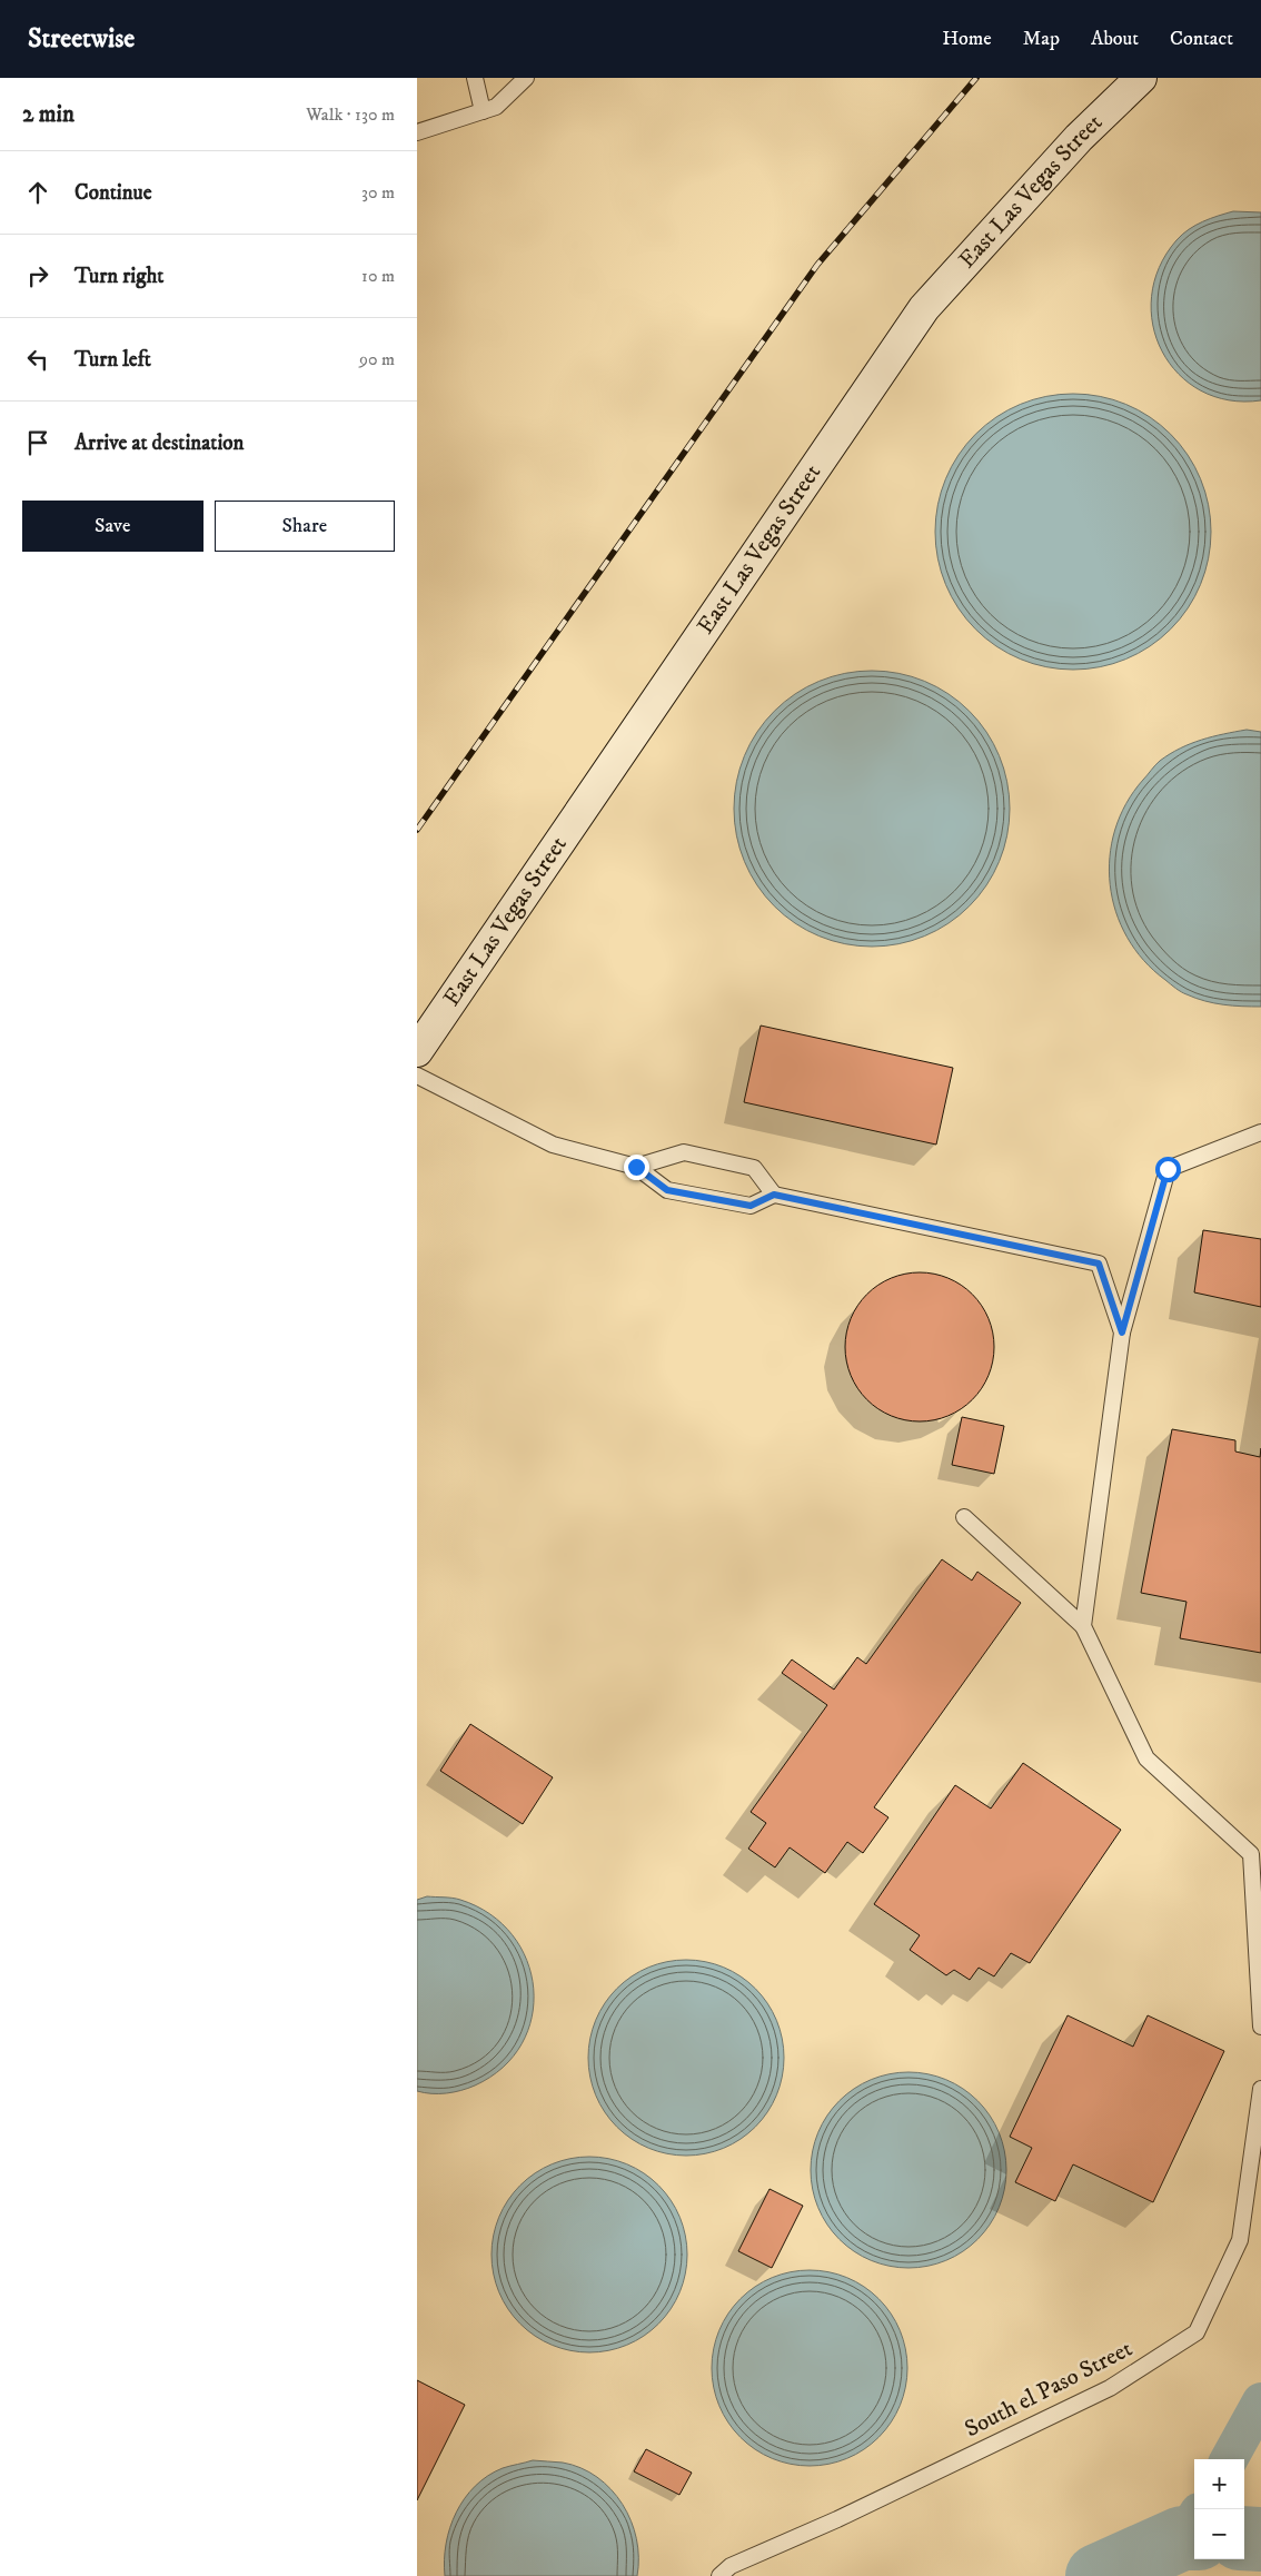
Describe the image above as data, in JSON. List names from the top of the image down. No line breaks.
{"streets":{"street":["East Las Vegas Street"],"lane":["South el Paso Street"]},"page":{"header":"Streetwise","nav":["Home","Map","About","Contact"],"heading":["2 min","Walk · 130 m"],"list":[["Continue","30 m"],["Turn right","10 m"],["Turn left","90 m"],"Arrive at destination"],"buttons":["Save","Share"],"map_buttons":["+","−"]}}
